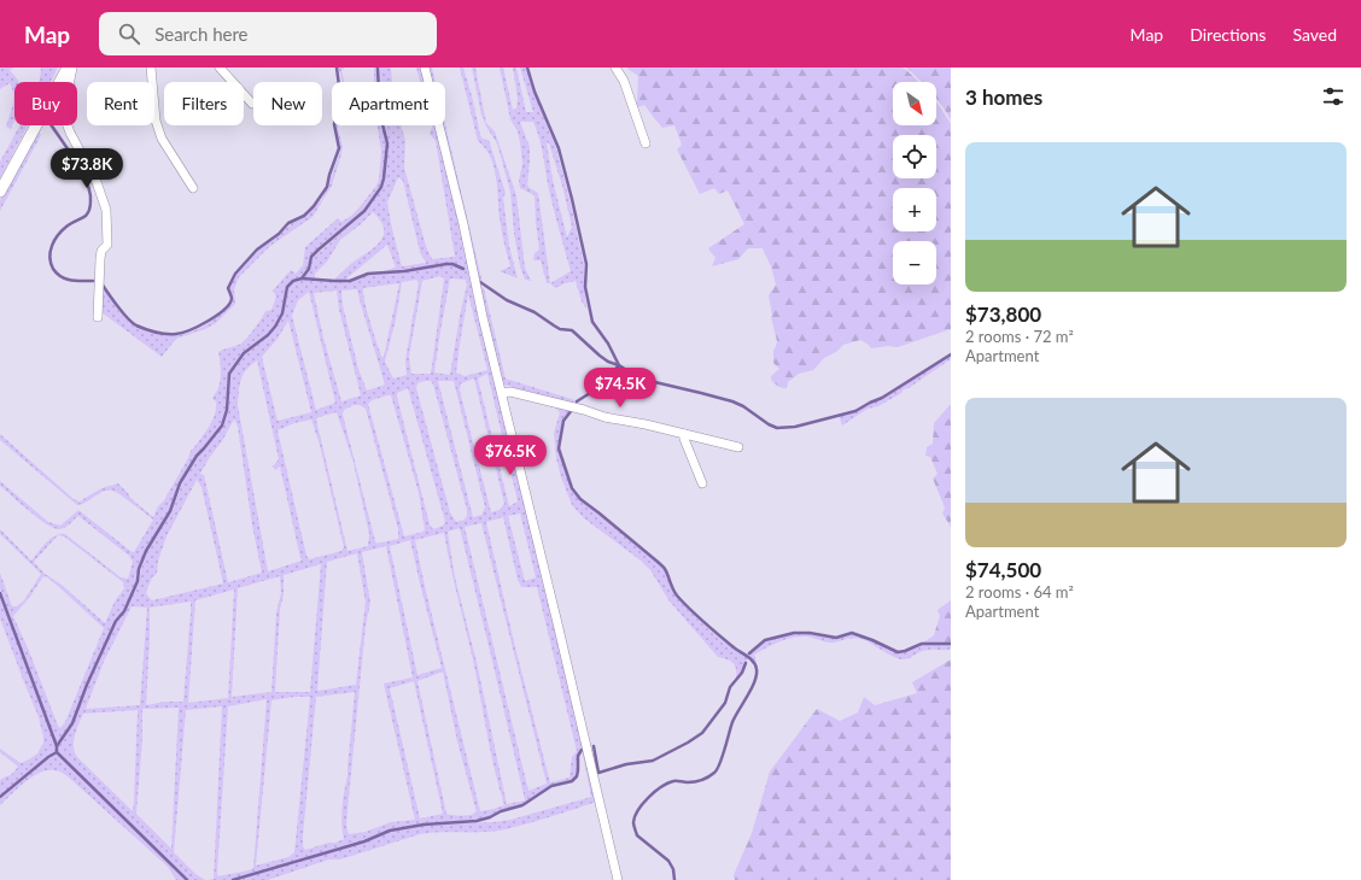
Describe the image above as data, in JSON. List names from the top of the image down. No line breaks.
{"north":"bottom right","page":{"header":"Map","search":"Search here","nav":["Map","Directions","Saved"],"heading":"3 homes","map_buttons":["+","−"],"chip":["Buy","Rent","Filters","New","Apartment"],"list":[{"name":"$73,800","note":"2 rooms · 72 m² · Apartment"},{"name":"$74,500","note":"2 rooms · 64 m² · Apartment"}],"price":["$73.8K","$74.5K","$76.5K"]}}
